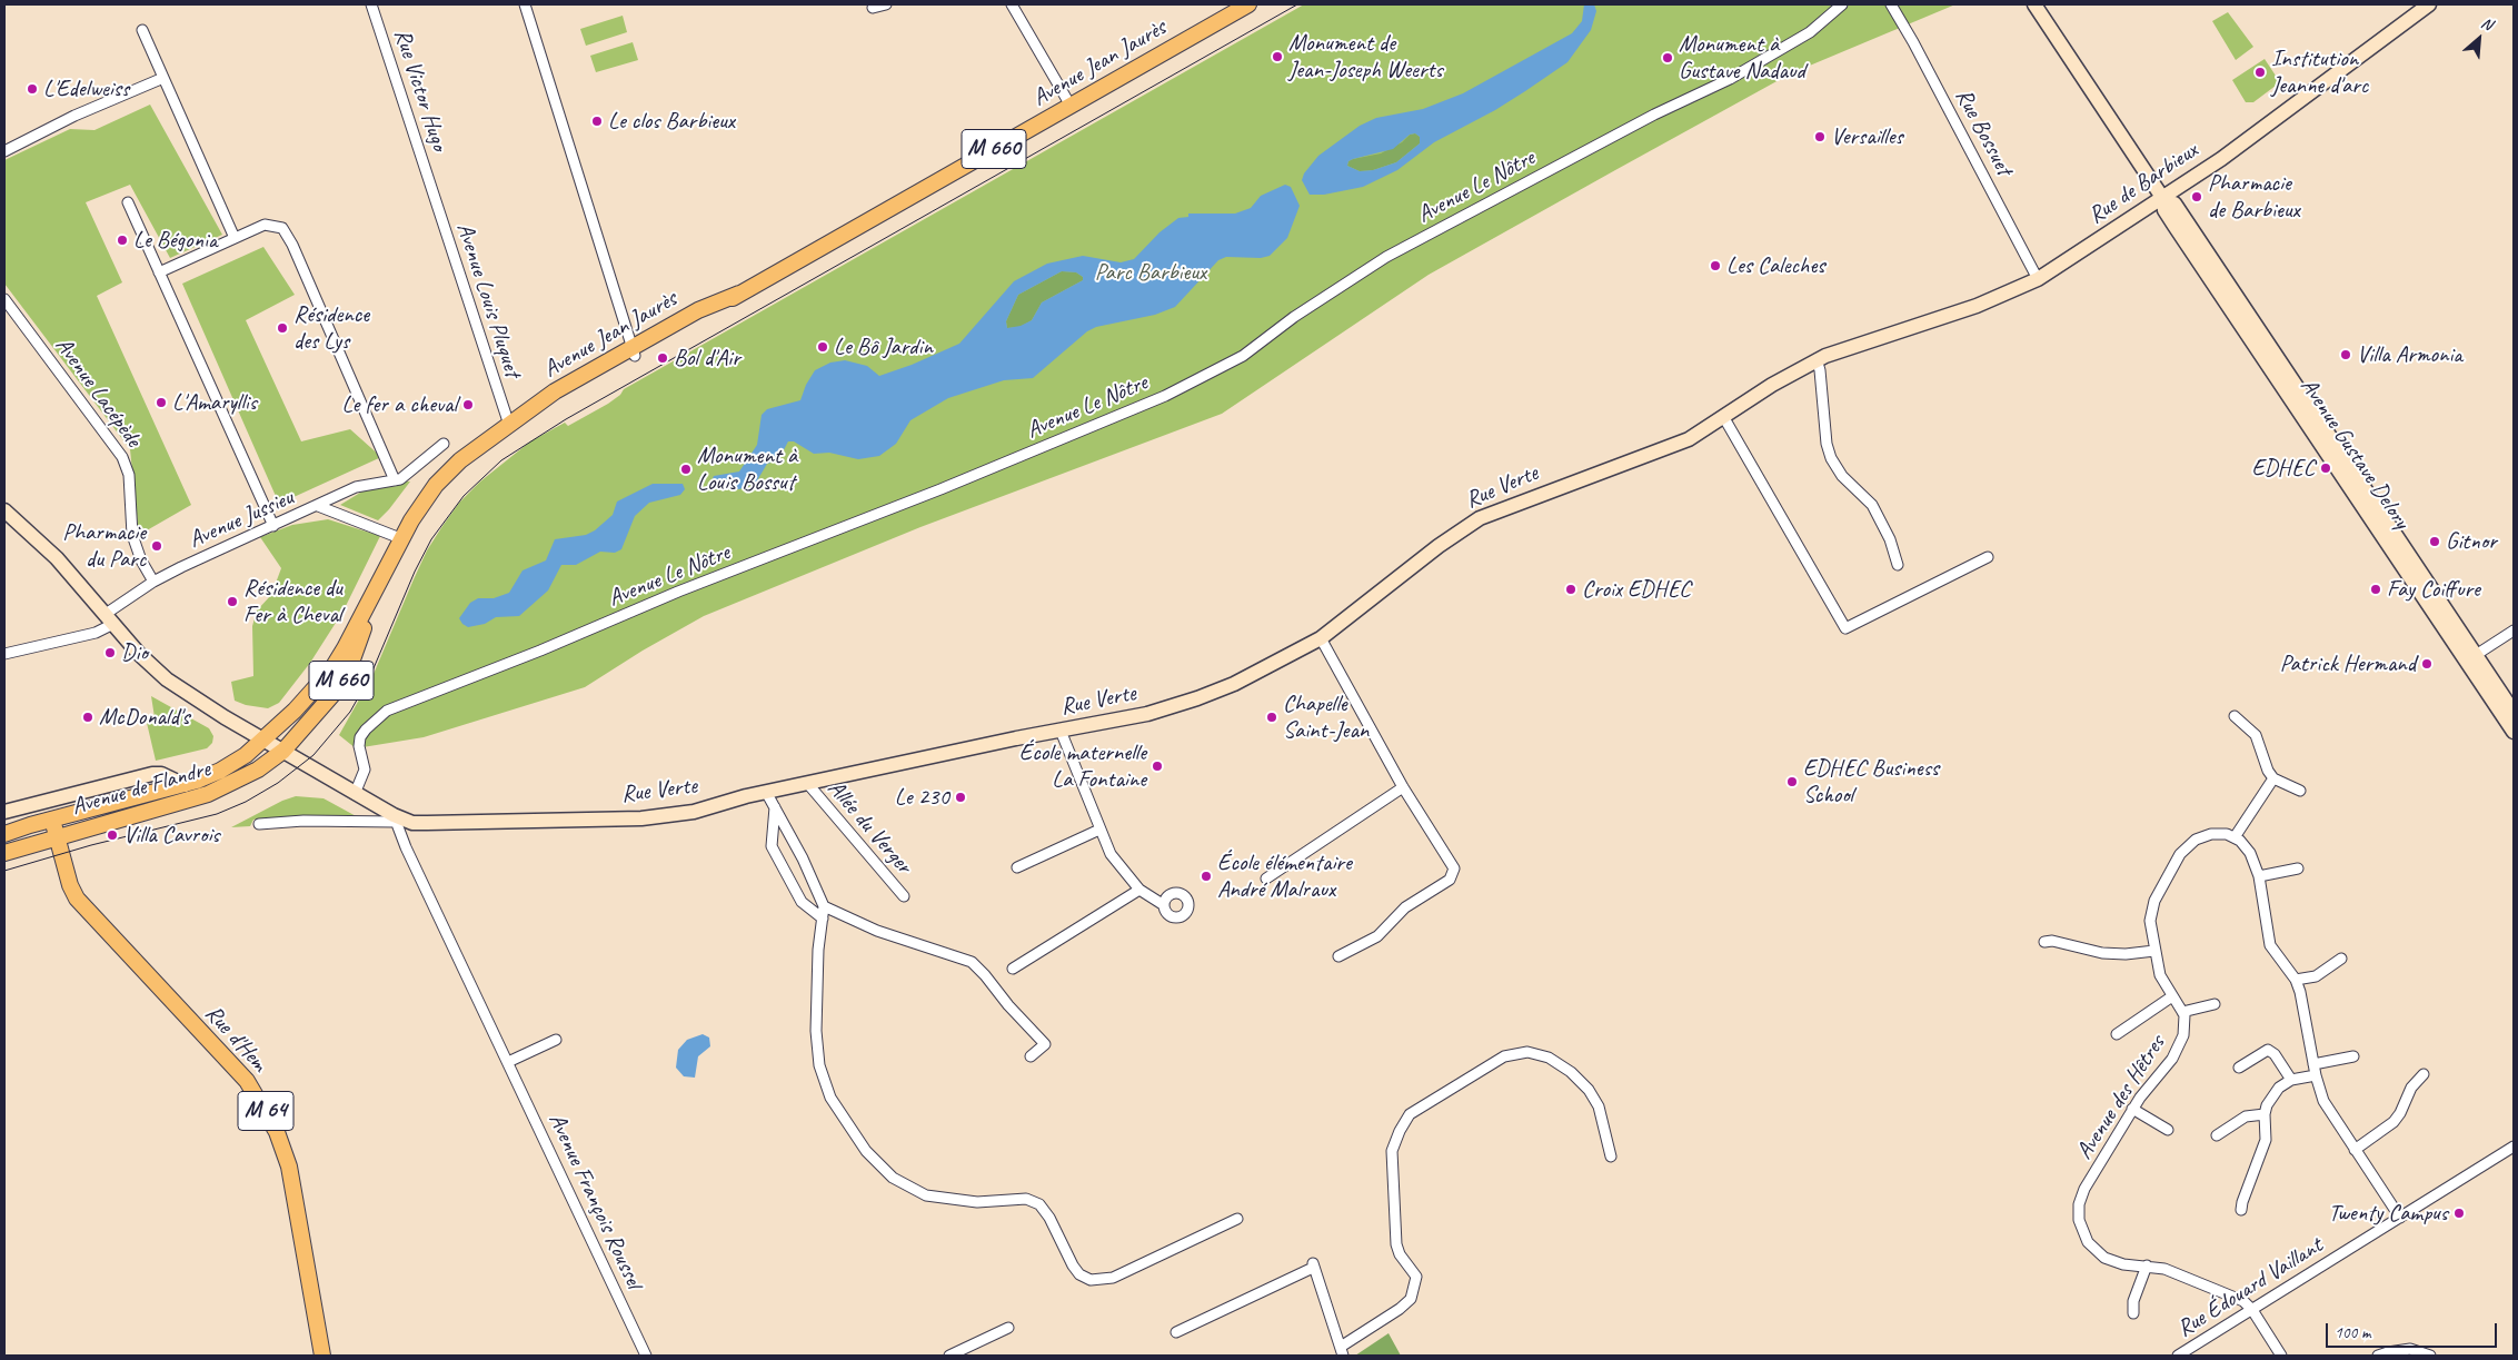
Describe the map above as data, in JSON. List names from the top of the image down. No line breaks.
{"streets":{"main road":["Avenue Jean Jaurès","M 660","Avenue de Flandre","Rue d'Hem","M 64"],"street":["Rue Victor Hugo","Rue Bossuet","Rue de Barbieux","Avenue Le Nôtre","Avenue Louis Pluquet","Avenue Lacépède","Avenue Gustave Delory","Rue Verte","Avenue Jussieu","Allée du Verger","Avenue des Hêtres","Avenue François Roussel","Rue Édouard Vaillant"]},"crossings":[["Avenue Jean Jaurès","Avenue Louis Pluquet"],["Avenue Jean Jaurès","Rue Verte"],["Avenue Jean Jaurès","Avenue Jussieu"],["Avenue Jean Jaurès","Avenue de Flandre"],["Rue Victor Hugo","Avenue Louis Pluquet"],["Rue Bossuet","Rue de Barbieux"],["Rue de Barbieux","Avenue Gustave Delory"],["Rue de Barbieux","Rue Verte"],["Avenue Le Nôtre","Rue Verte"],["Avenue Lacépède","Avenue Jussieu"],["Rue Verte","Avenue Jussieu"],["Rue Verte","Avenue de Flandre"],["Rue Verte","Allée du Verger"],["Rue Verte","Avenue François Roussel"],["Avenue de Flandre","Rue d'Hem"],["Avenue des Hêtres","Rue Édouard Vaillant"]],"parks":["Parc Barbieux"],"places":["Monument de Jean-Joseph Weerts","Monument à Gustave Nadaud","Institution Jeanne d'arc","L'Edelweiss","Le clos Barbieux","Versailles","Pharmacie de Barbieux","Le Bégonia","Les Caleches","Résidence des Lys","Le Bô Jardin","Villa Armonia","Bol d'Air","L'Amaryllis","Le fer a cheval","EDHEC","Monument à Louis Bossut","Gitnor","Pharmacie du Parc","Croix EDHEC","Fay Coiffure","Résidence du Fer à Cheval","Dio","Patrick Hermand","McDonald's","Chapelle Saint-Jean","École maternelle La Fontaine","EDHEC Business School","Le 230","Villa Cavrois","École élémentaire André Malraux","Twenty Campus"],"scale_bar":"100 m","north":"top right"}
